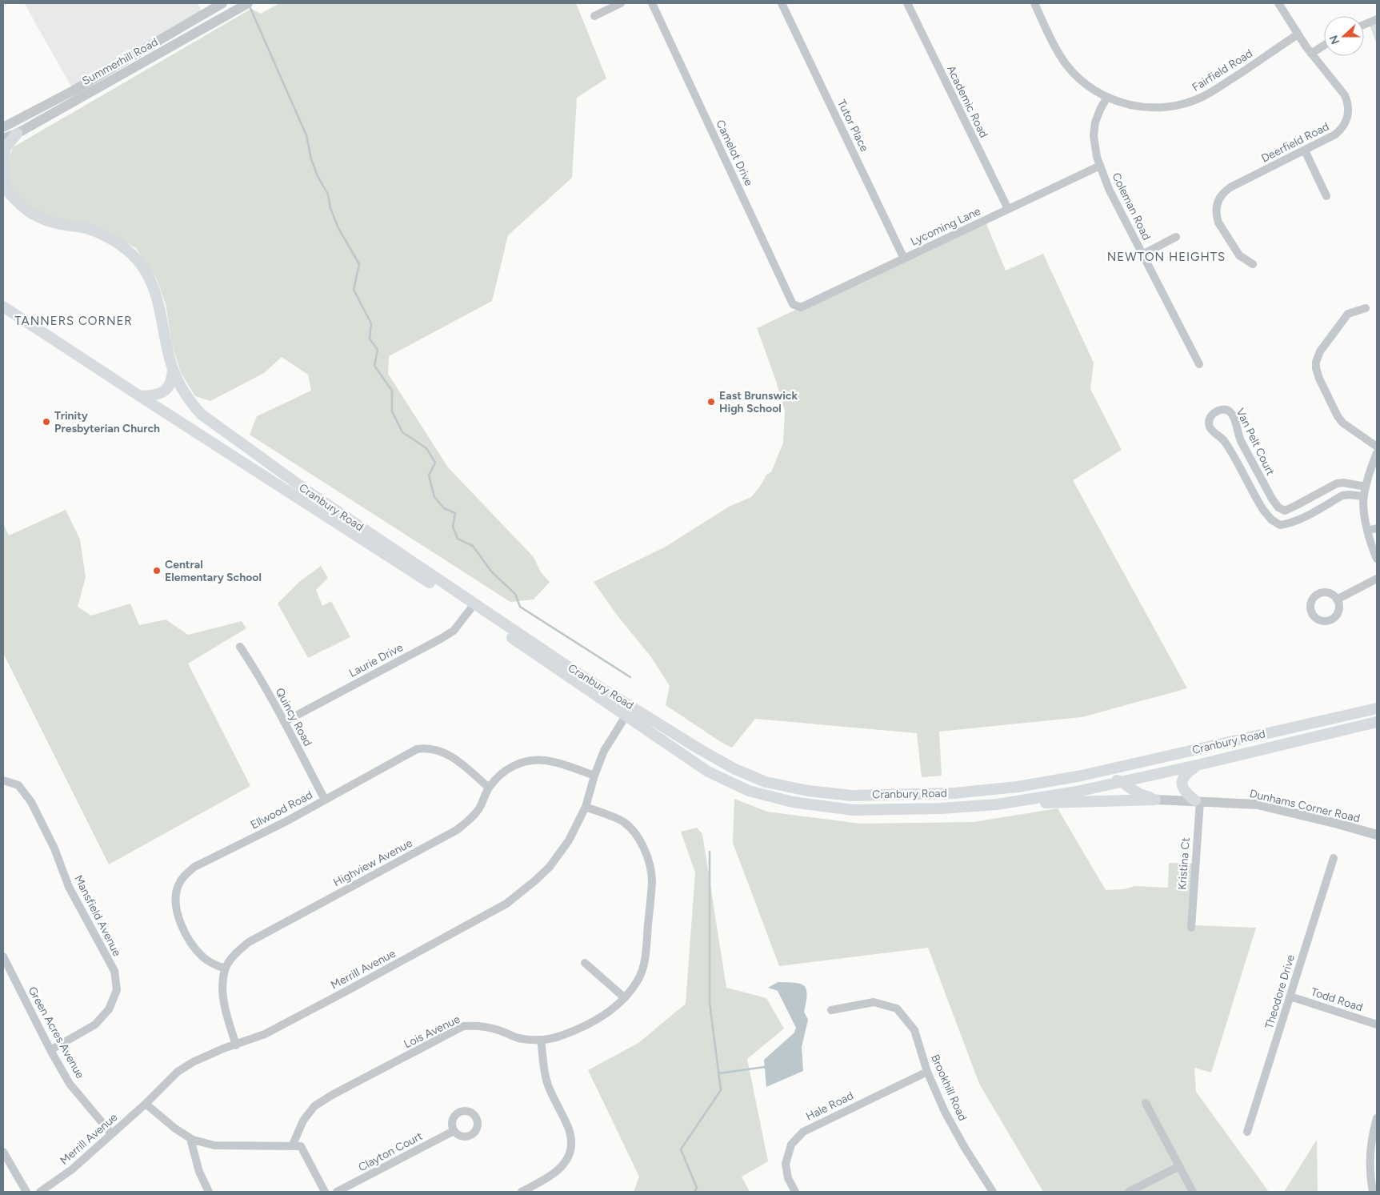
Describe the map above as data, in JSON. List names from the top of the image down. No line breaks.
{"streets":{"main road":["Cranbury Road"],"street":["Summerhill Road","Fairfield Road","Academic Road","Tutor Place","Deerfield Road","Camelot Drive","Coleman Road","Lycoming Lane","Van Pelt Court","Laurie Drive","Quincy Road","Dunhams Corner Road","Ellwood Road","Highview Avenue","Kristina Ct","Mansfield Avenue","Merrill Avenue","Theodore Drive","Todd Road","Lois Avenue","Green Acres Avenue","Brookhill Road","Hale Road","Clayton Court"]},"crossings":[["Fairfield Road","Deerfield Road"],["Fairfield Road","Coleman Road"],["Academic Road","Lycoming Lane"],["Tutor Place","Lycoming Lane"],["Camelot Drive","Lycoming Lane"],["Coleman Road","Lycoming Lane"],["Cranbury Road","Laurie Drive"],["Cranbury Road","Merrill Avenue"],["Laurie Drive","Quincy Road"],["Quincy Road","Ellwood Road"],["Dunhams Corner Road","Kristina Ct"],["Ellwood Road","Highview Avenue"],["Highview Avenue","Merrill Avenue"],["Mansfield Avenue","Green Acres Avenue"],["Merrill Avenue","Lois Avenue"],["Merrill Avenue","Green Acres Avenue"],["Theodore Drive","Todd Road"],["Brookhill Road","Hale Road"]],"districts":["NEWTON HEIGHTS","TANNERS CORNER"],"places":["East Brunswick High School","Trinity Presbyterian Church","Central Elementary School"],"north":"left"}
